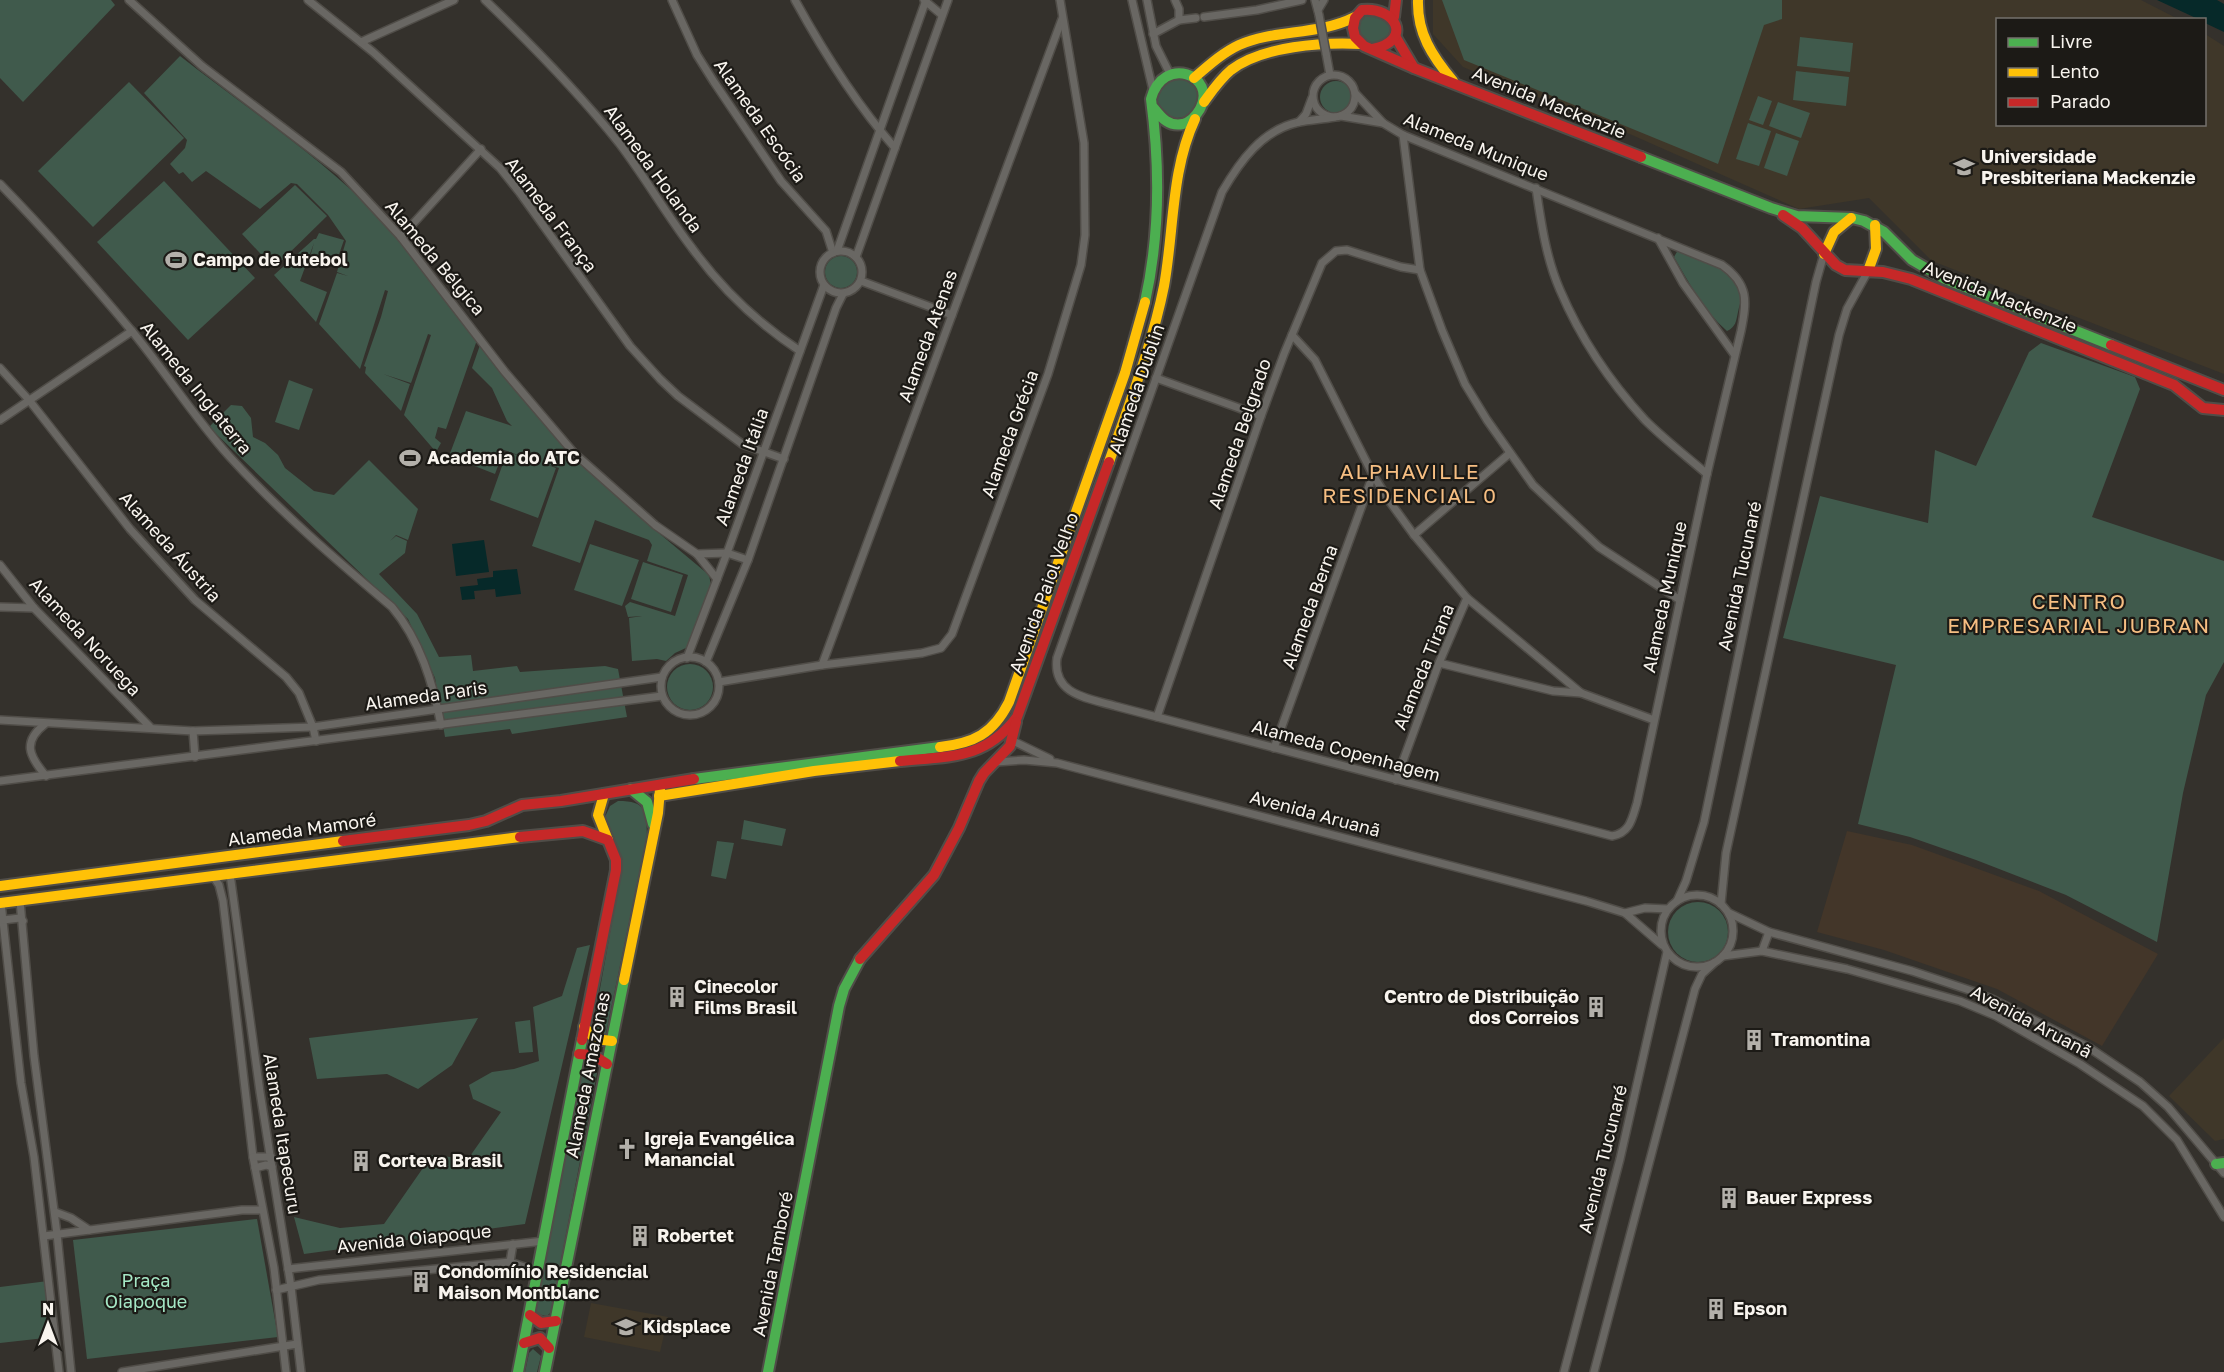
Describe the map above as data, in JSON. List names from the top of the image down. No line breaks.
{"streets":{"main road":["Avenida Mackenzie","Avenida Paiol Velho","Alameda Mamoré","Alameda Amazonas","Avenida Tamboré"],"street":["Alameda Escócia","Alameda Munique","Alameda Holanda","Alameda França","Alameda Bélgica","Alameda Atenas","Alameda Inglaterra","Alameda Dublin","Alameda Grécia","Alameda Belgrado","Alameda Itália","Alameda Áustria","Avenida Tucunaré","Alameda Berna","Alameda Noruega","Alameda Tirana","Alameda Paris","Alameda Copenhagem","Avenida Aruanã","Alameda Itapecuru","Avenida Oiapoque"]},"crossings":[["Avenida Mackenzie","Avenida Tucunaré"],["Avenida Mackenzie","Avenida Paiol Velho"],["Alameda Escócia","Alameda Itália"],["Alameda Munique","Alameda Dublin"],["Alameda Munique","Alameda Copenhagem"],["Alameda Holanda","Alameda Itália"],["Alameda França","Alameda Itália"],["Alameda Bélgica","Alameda Itália"],["Alameda Atenas","Alameda Grécia"],["Alameda Inglaterra","Alameda Paris"],["Alameda Dublin","Alameda Copenhagem"],["Alameda Grécia","Alameda Itália"],["Alameda Grécia","Alameda Paris"],["Alameda Belgrado","Alameda Copenhagem"],["Alameda Itália","Alameda Paris"],["Alameda Áustria","Alameda Paris"],["Avenida Tucunaré","Avenida Aruanã"],["Avenida Paiol Velho","Alameda Mamoré"],["Avenida Paiol Velho","Alameda Amazonas"],["Avenida Paiol Velho","Avenida Tamboré"],["Alameda Berna","Alameda Copenhagem"],["Alameda Noruega","Alameda Paris"],["Alameda Tirana","Alameda Copenhagem"],["Avenida Aruanã","Avenida Tamboré"],["Alameda Mamoré","Alameda Amazonas"],["Alameda Mamoré","Alameda Itapecuru"],["Alameda Amazonas","Avenida Oiapoque"],["Alameda Itapecuru","Avenida Oiapoque"]],"districts":["ALPHAVILLE RESIDENCIAL 0","CENTRO EMPRESARIAL JUBRAN"],"parks":["Praça Oiapoque"],"places":{"school or university":["Universidade Presbiteriana Mackenzie","Kidsplace"],"sports":["Campo de futebol","Academia do ATC"],"building":["Cinecolor Films Brasil","Centro de Distribuição dos Correios","Tramontina","Corteva Brasil","Bauer Express","Robertet","Condomínio Residencial Maison Montblanc","Epson"],"church":["Igreja Evangélica Manancial"]},"legend":["Livre","Lento","Parado"],"north":"top"}
